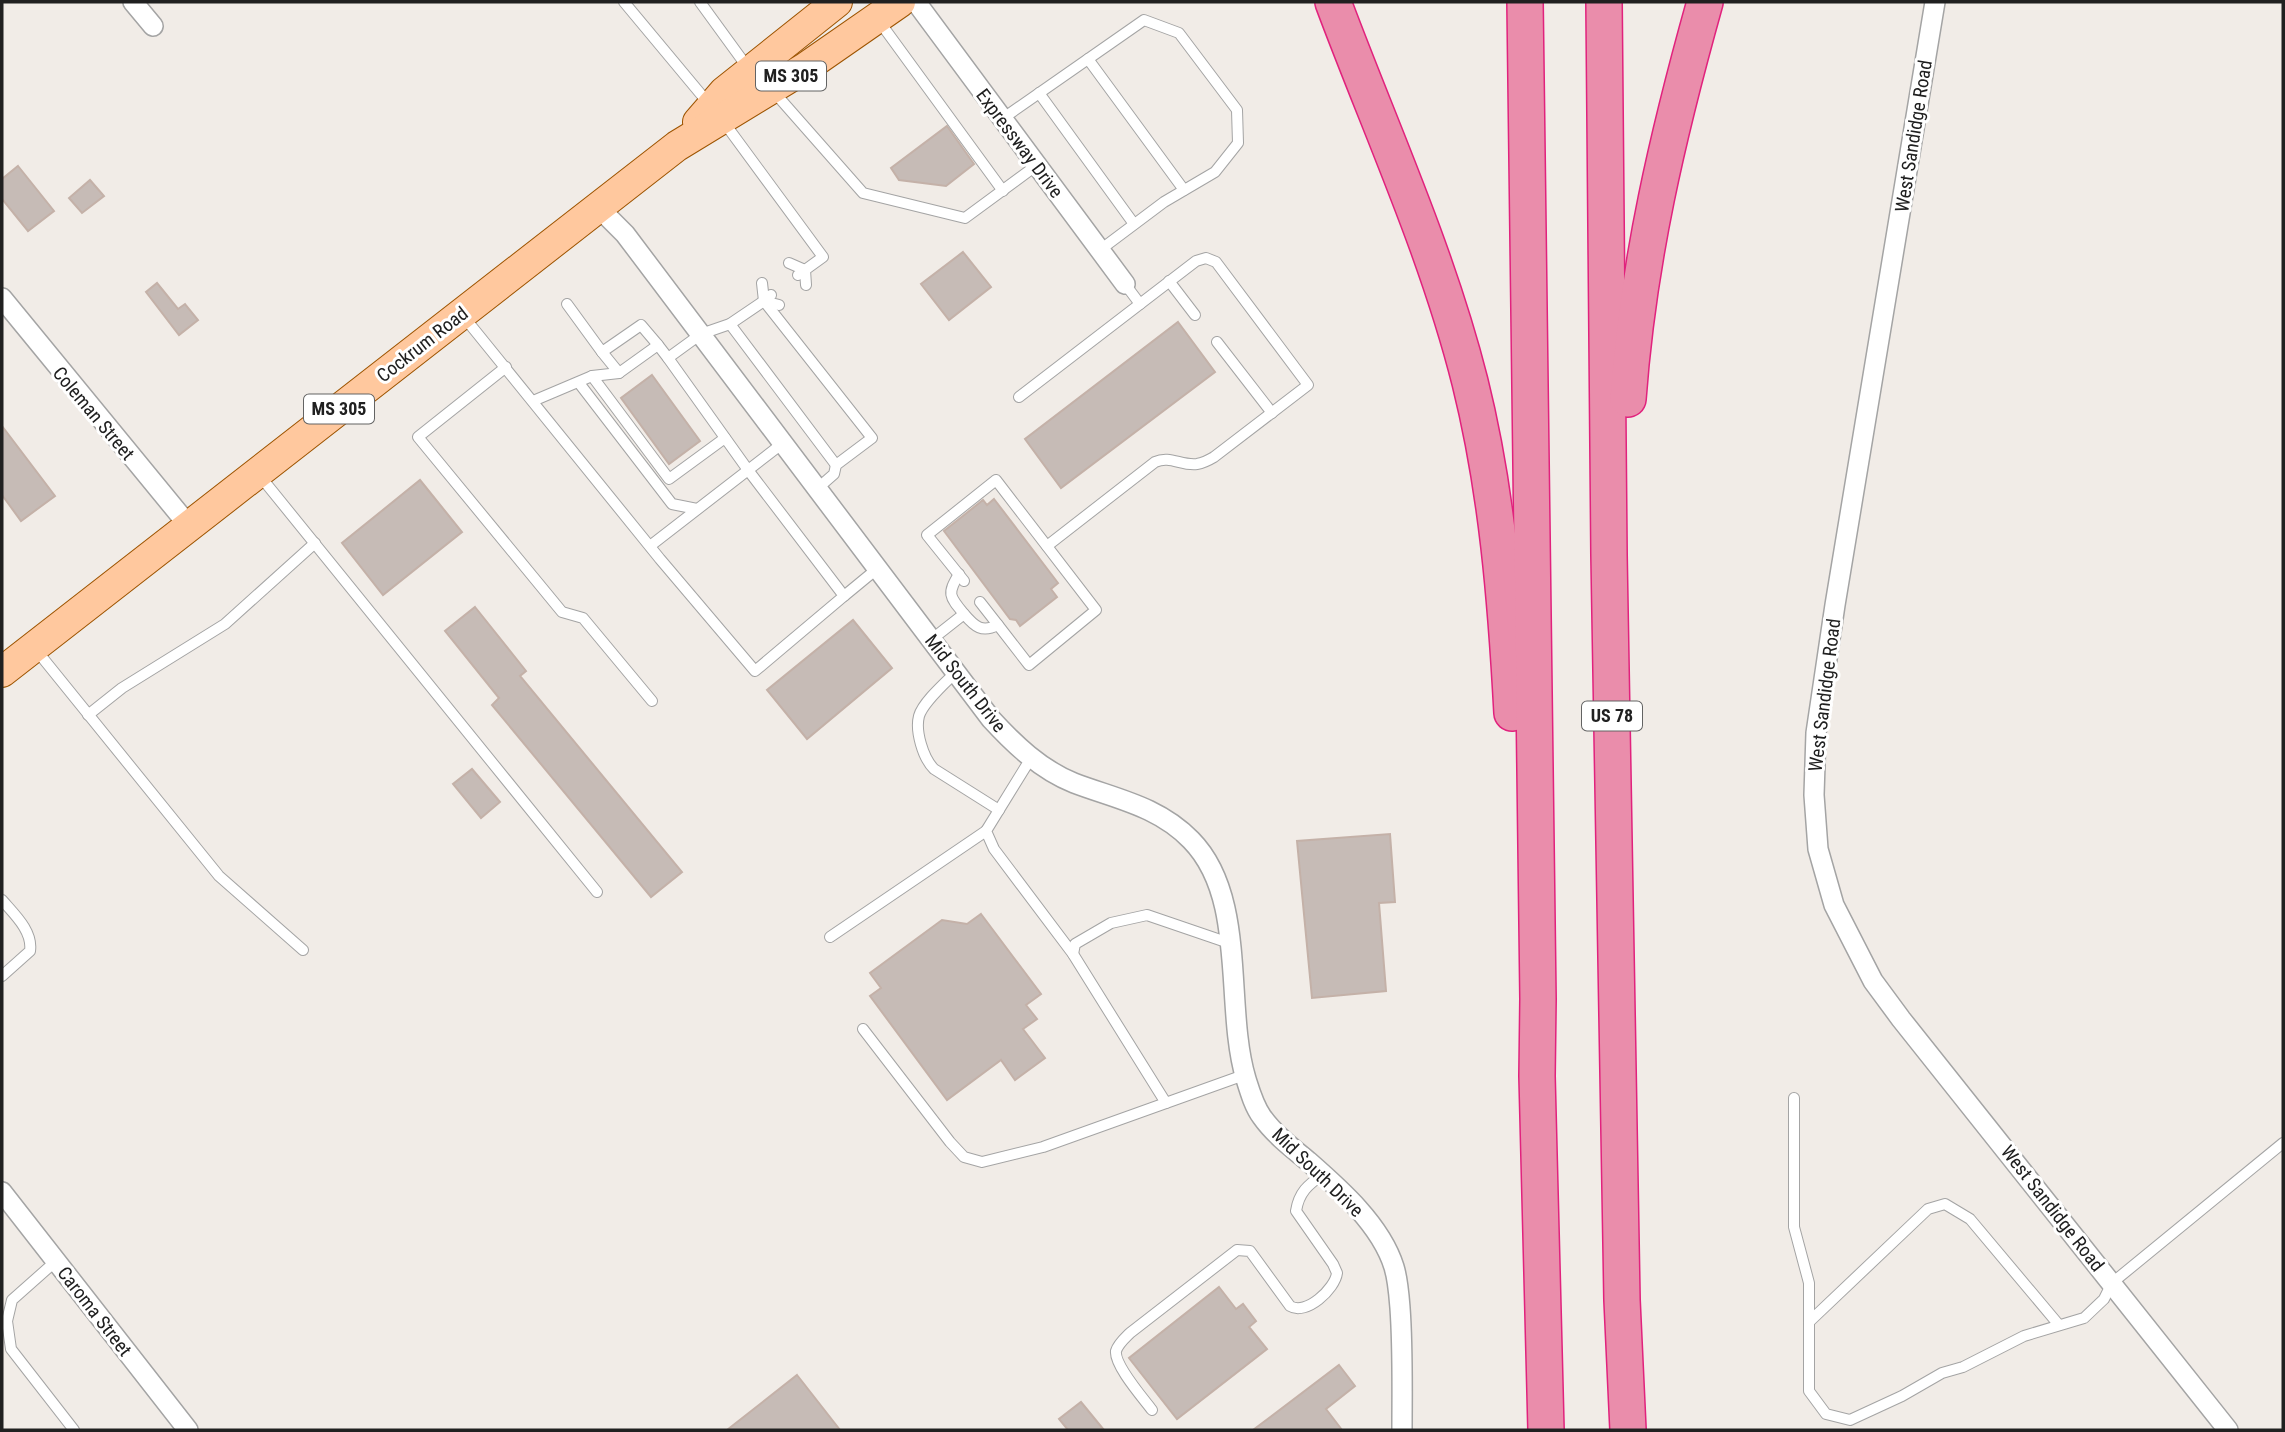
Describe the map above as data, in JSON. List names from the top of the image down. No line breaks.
{"streets":{"highway":["US 78"],"main road":["MS 305","Cockrum Road"],"street":["West Sandidge Road","Expressway Drive","Coleman Street","Mid South Drive","Caroma Street"]},"crossings":[["Cockrum Road","Coleman Street"],["Cockrum Road","Mid South Drive"]]}
